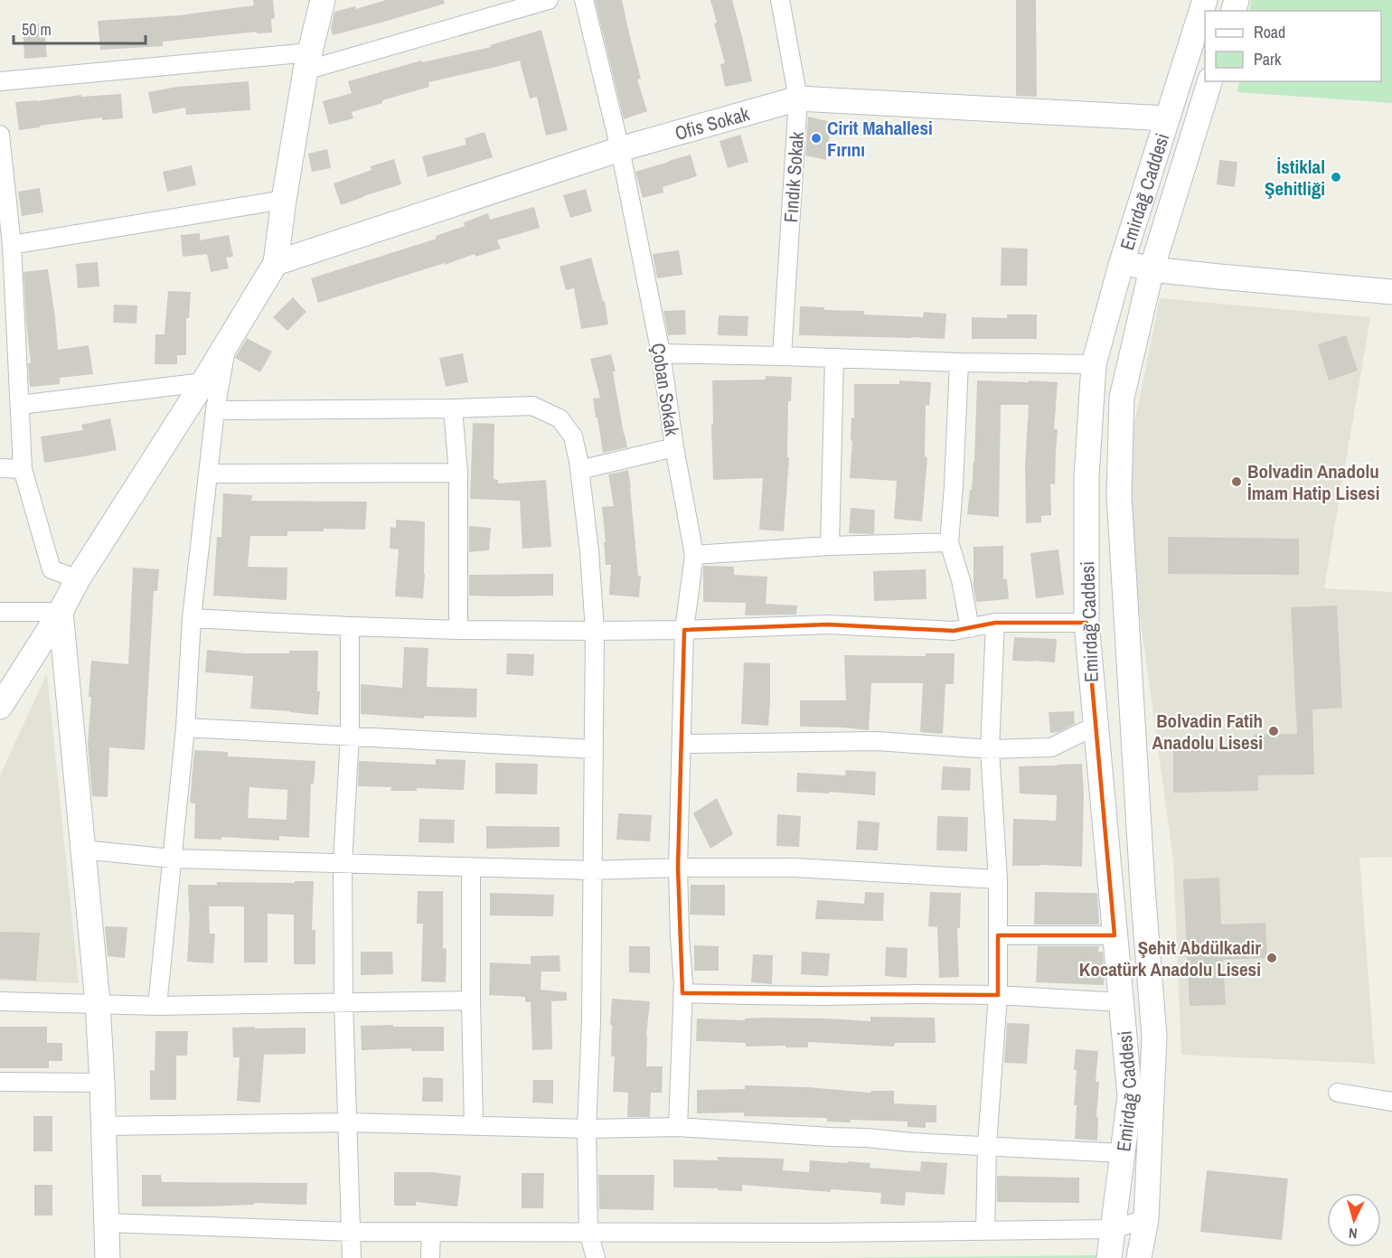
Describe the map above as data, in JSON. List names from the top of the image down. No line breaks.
{"streets":{"street":["Ofis Sokak","Fındık Sokak","Emirdağ Caddesi","Çoban Sokak"]},"crossings":[["Ofis Sokak","Fındık Sokak"],["Ofis Sokak","Emirdağ Caddesi"],["Ofis Sokak","Çoban Sokak"]],"places":["Cirit Mahallesi Fırını","İstiklal Şehitliği","Bolvadin Anadolu İmam Hatip Lisesi","Bolvadin Fatih Anadolu Lisesi","Şehit Abdülkadir Kocatürk Anadolu Lisesi"],"legend":["Road","Park"],"scale_bar":"50 m","north":"bottom"}
